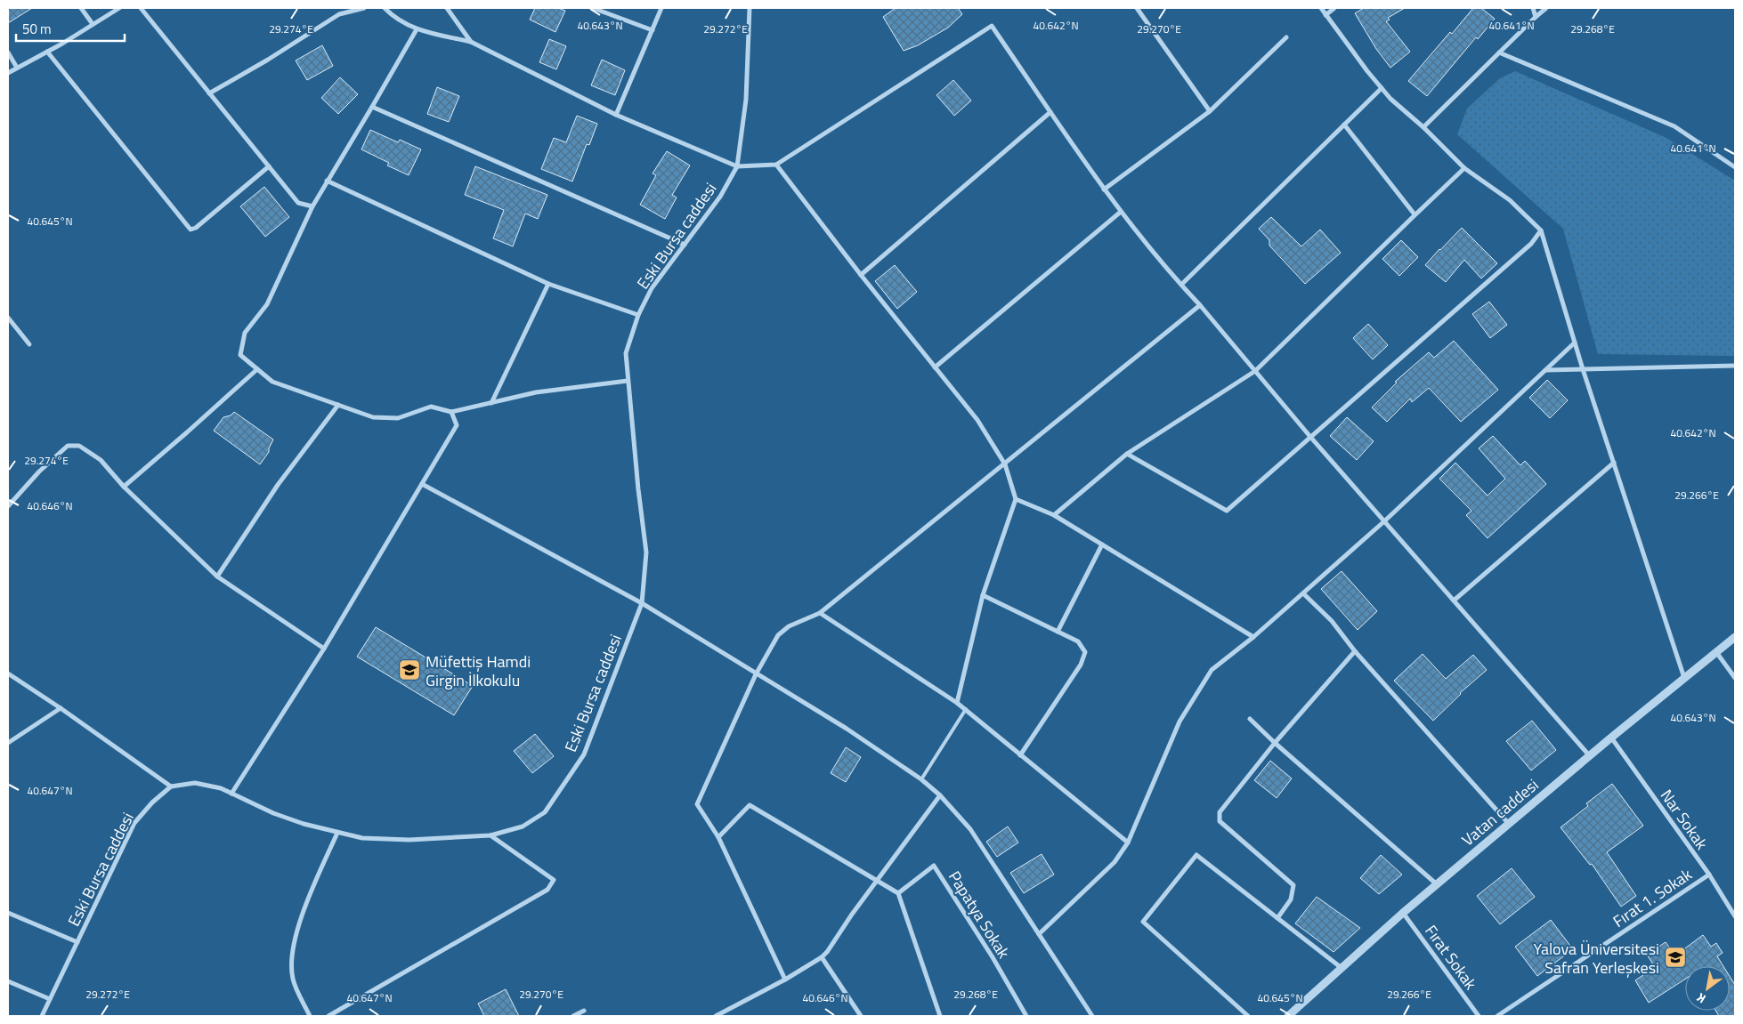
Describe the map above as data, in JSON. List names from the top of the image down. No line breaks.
{"streets":{"street":["Eski Bursa caddesi","Vatan caddesi","Nar Sokak","Fırat 1. Sokak","Papatya Sokak","Fırat Sokak"]},"crossings":[["Vatan caddesi","Nar Sokak"],["Vatan caddesi","Fırat Sokak"],["Nar Sokak","Fırat 1. Sokak"]],"places":{"school or university":["Müfettiş Hamdi Girgin İlkokulu","Yalova Üniversitesi Safran Yerleşkesi"]},"scale_bar":"50 m","north":"bottom left","coordinates":["40.642°N","40.641°N","40.643°N","29.274°E","29.272°E","29.270°E","29.268°E","40.645°N","29.266°E","40.646°N","40.647°N"]}
